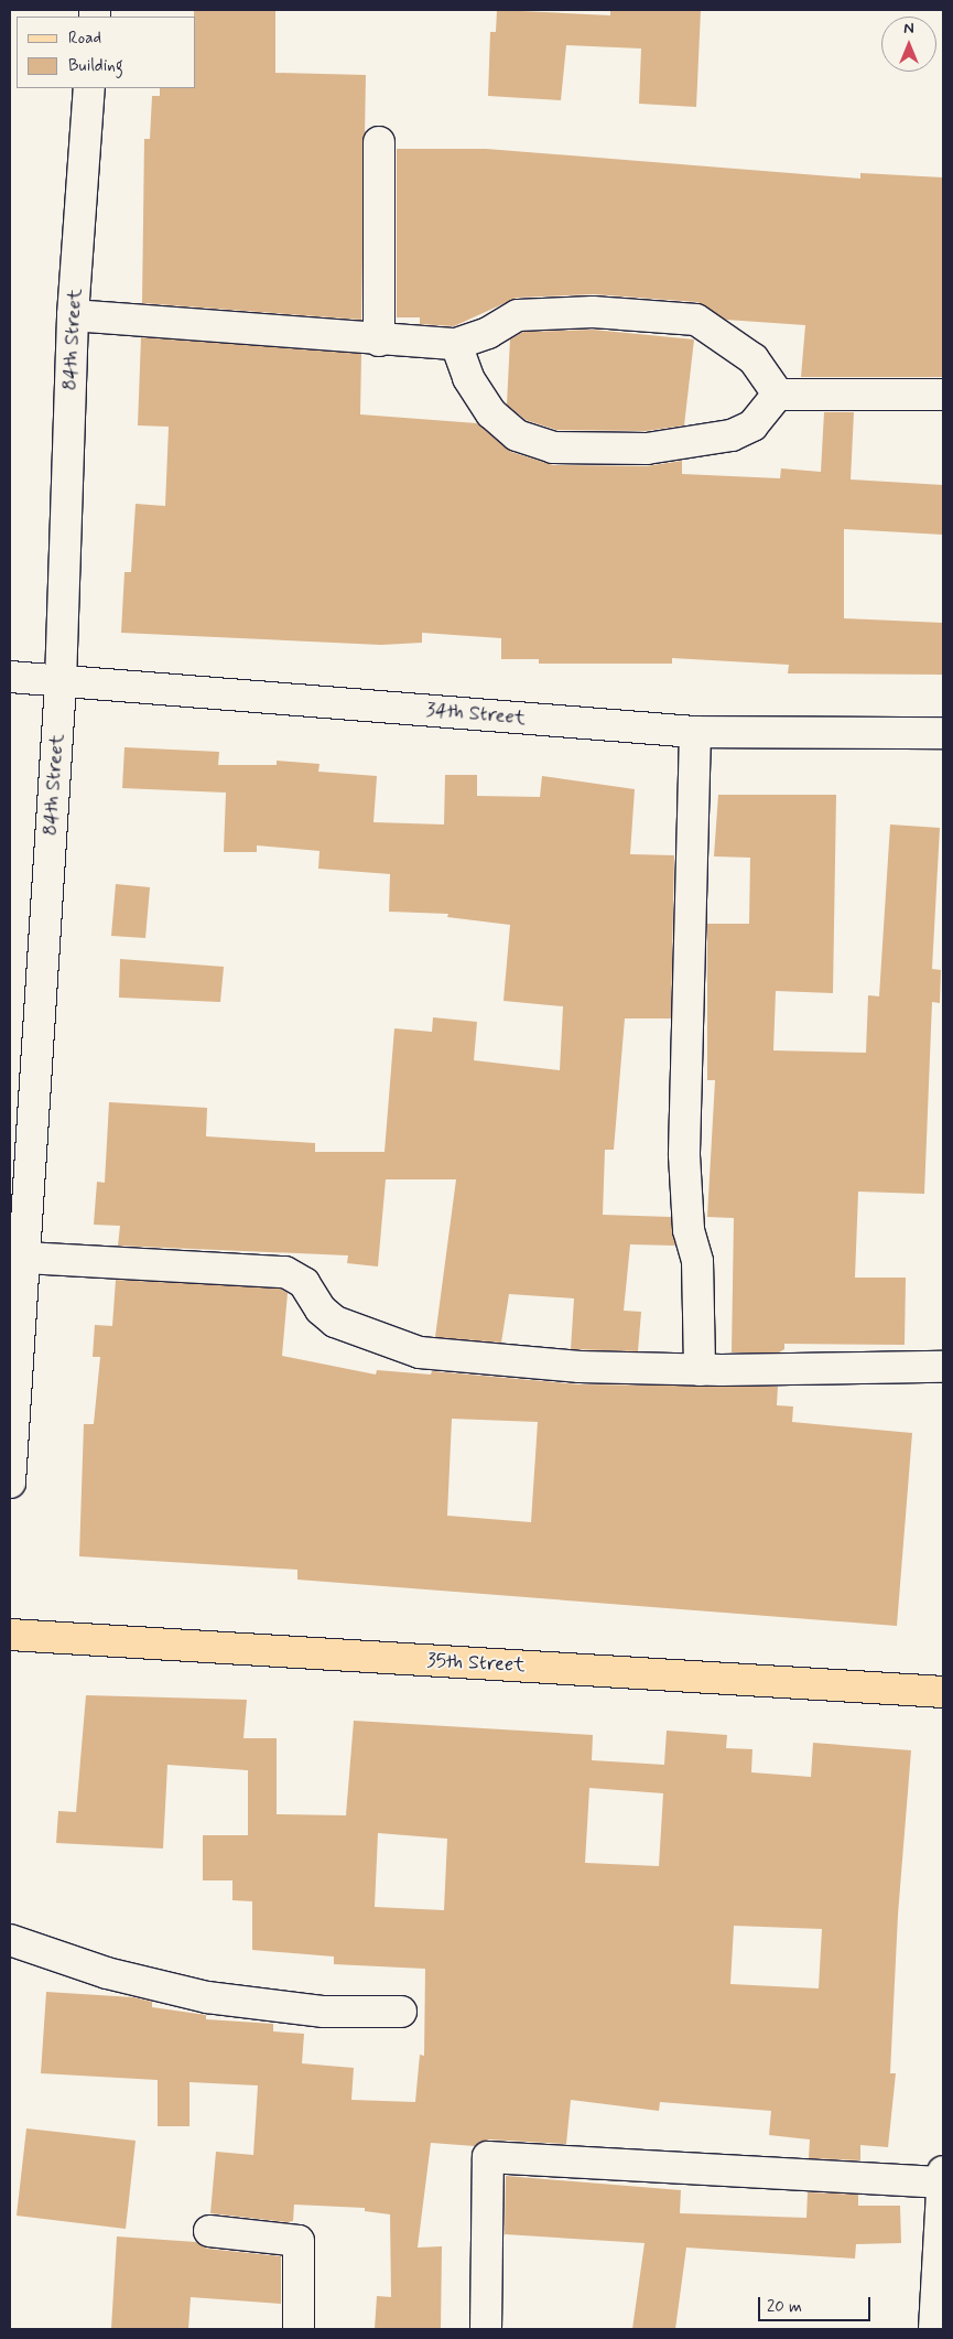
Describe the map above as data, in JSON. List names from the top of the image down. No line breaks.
{"streets":{"main road":["35th Street"],"street":["84th Street","34th Street"]},"crossings":[["84th Street","34th Street"]],"legend":["Road","Building"],"scale_bar":"20 m","north":"top"}
